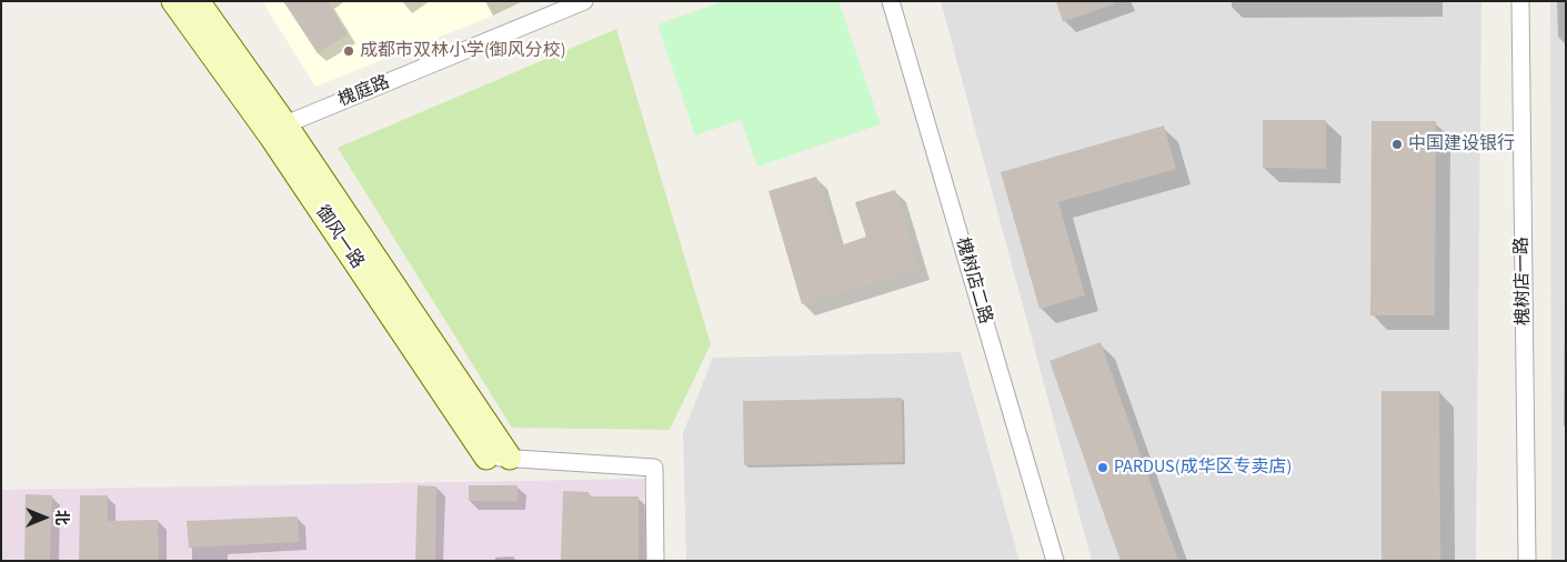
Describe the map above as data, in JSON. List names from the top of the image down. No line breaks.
{"streets":{"main road":["御风一路"],"street":["槐庭路","槐树店二路","槐树店一路"]},"crossings":[["槐庭路","御风一路"]],"places":["成都市双林小学(御风分校)","中国建设银行","PARDUS(成华区专卖店)"],"north":"right"}
